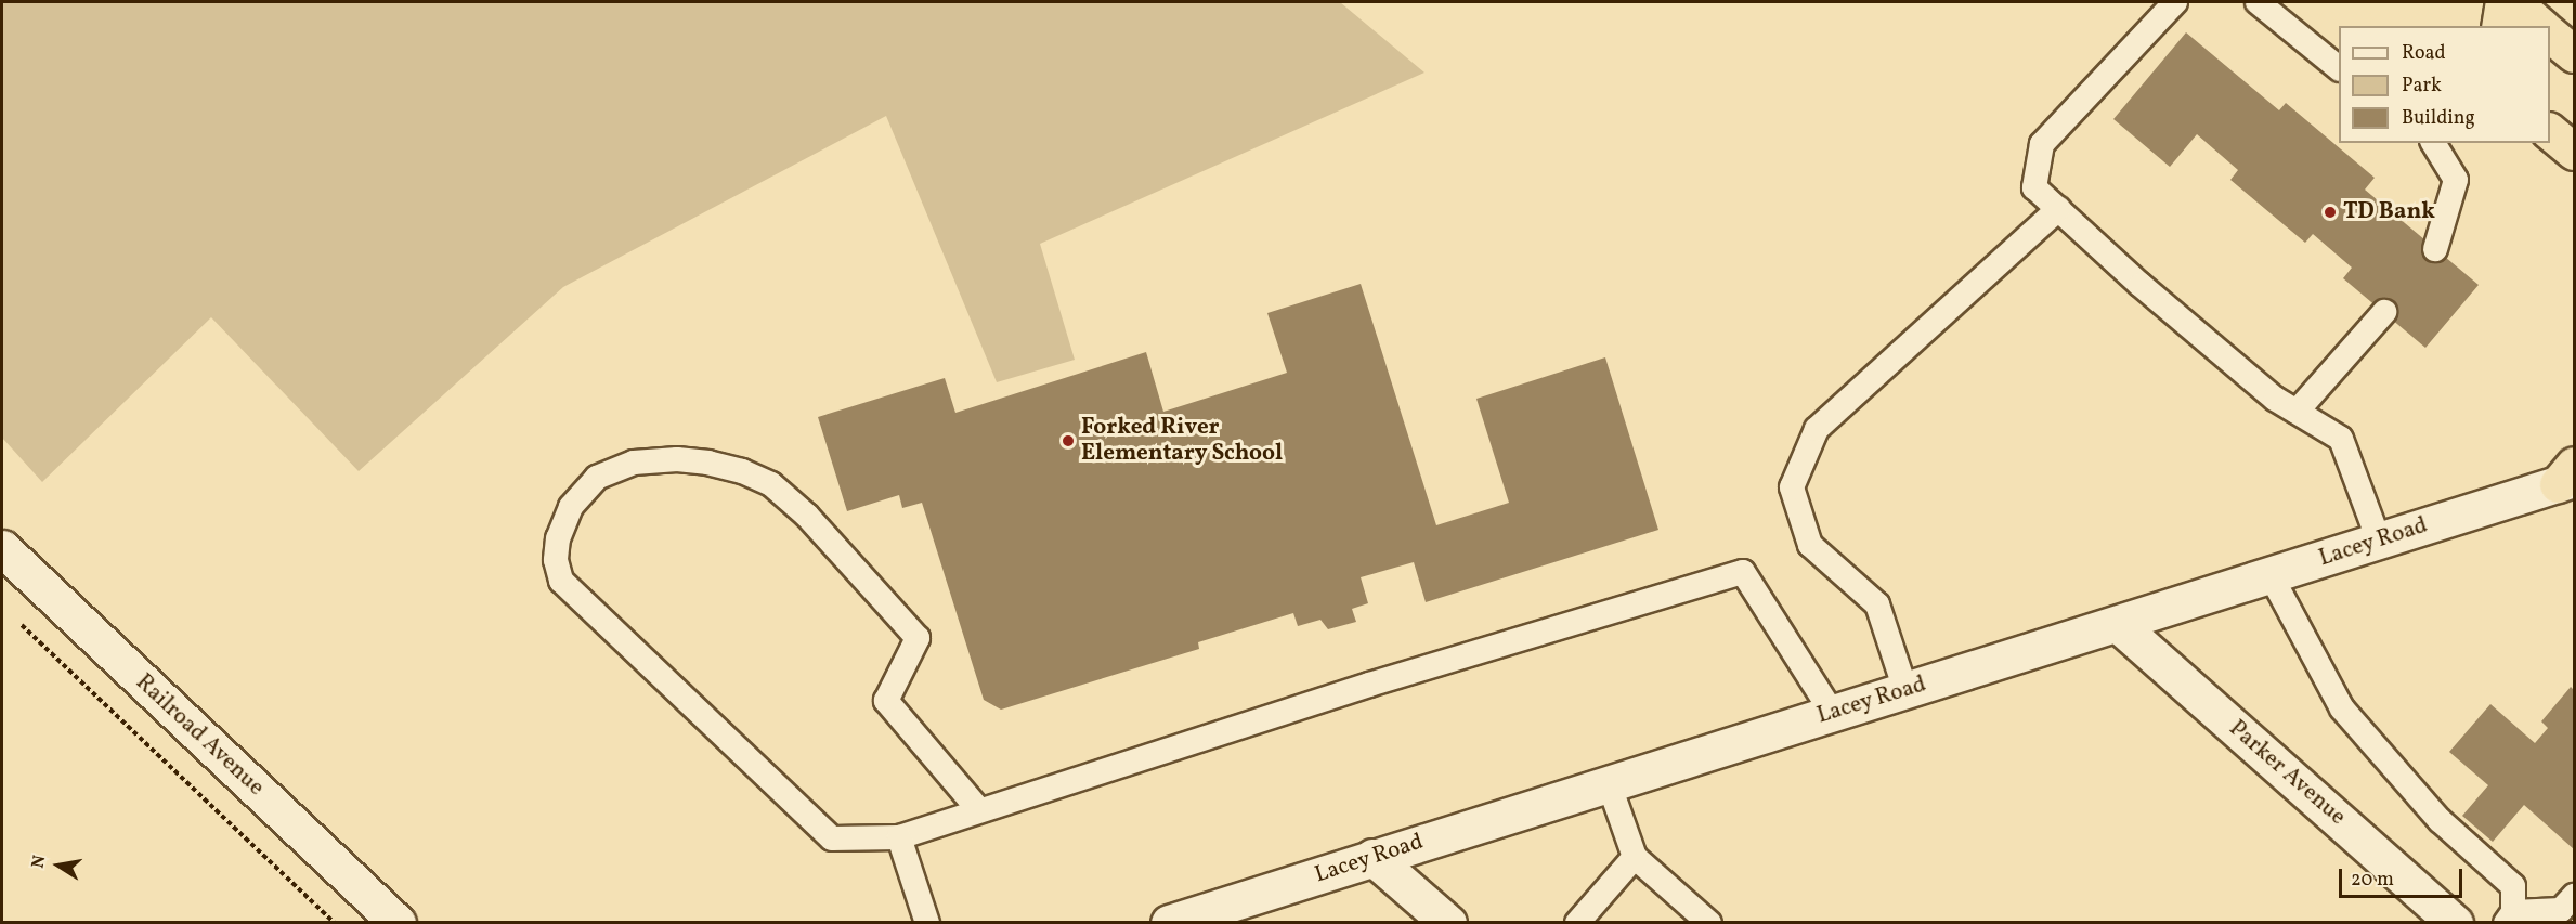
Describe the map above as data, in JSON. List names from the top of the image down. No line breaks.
{"streets":{"main road":["Lacey Road","Railroad Avenue","Parker Avenue"]},"crossings":[["Lacey Road","Parker Avenue"]],"places":["TD Bank","Forked River Elementary School"],"legend":["Road","Park","Building"],"scale_bar":"20 m","north":"left"}
